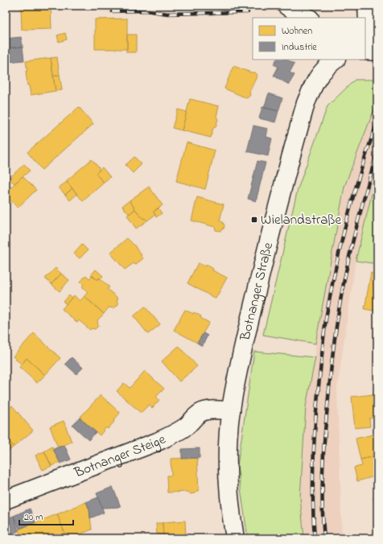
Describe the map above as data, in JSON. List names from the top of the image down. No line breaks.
{"streets":{"main road":["Botnanger Straße","Botnanger Steige"]},"crossings":[["Botnanger Straße","Botnanger Steige"]],"places":{"transit":["Wielandstraße"]},"legend":["Wohnen","Industrie"],"scale_bar":"20 m"}
